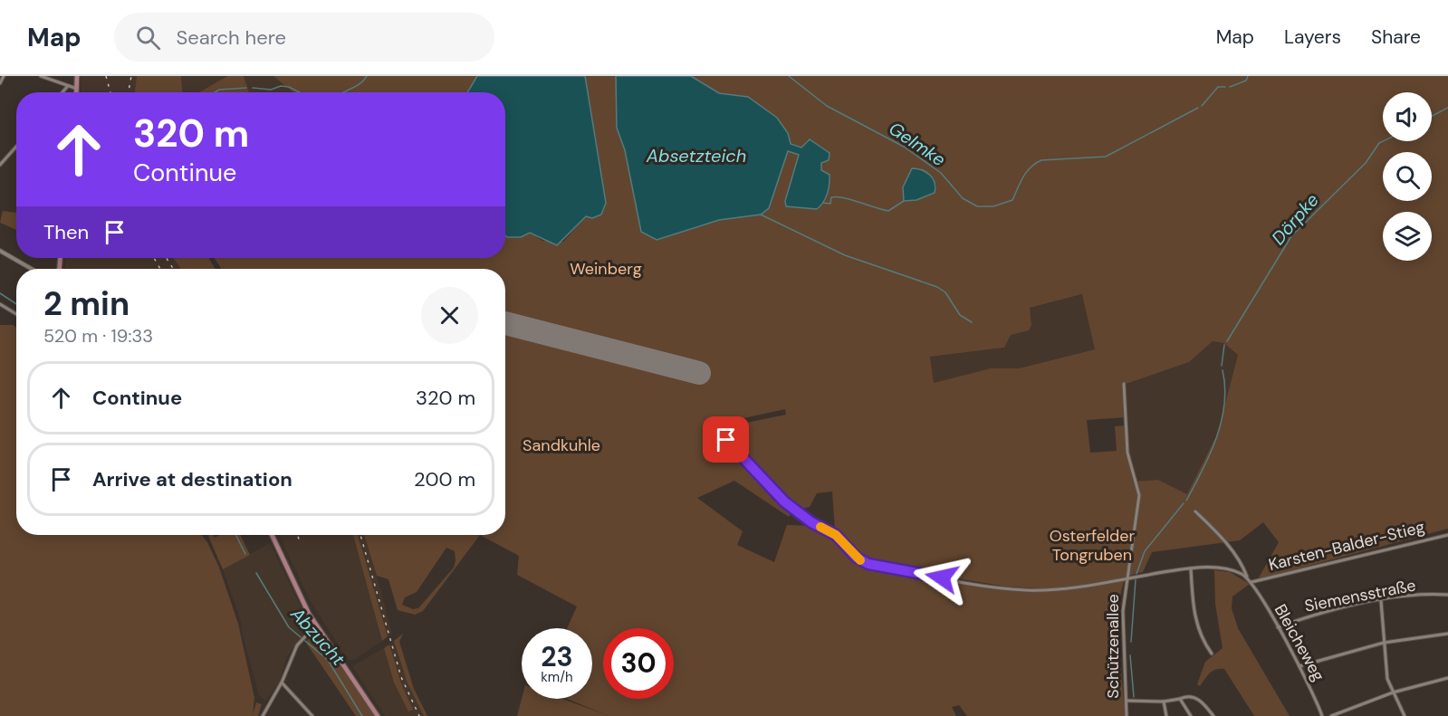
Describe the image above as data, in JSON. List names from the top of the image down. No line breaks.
{"streets":{"street":["Karsten-Balder-Stieg","Siemensstraße","Bleicheweg","Schützenallee"]},"crossings":[["Karsten-Balder-Stieg","Bleicheweg"],["Siemensstraße","Bleicheweg"]],"water":["Gelmke","Absetzteich","Dörpke","Abzucht"],"parks":["Weinberg","Sandkuhle","Osterfelder Tongruben"],"page":{"header":"Map","search":"Search here","nav":["Map","Layers","Share"],"turn":["320 m","Continue"],"then":"Then","heading":["2 min","520 m · 19:33"],"list":[{"name":"Continue","value":"320 m"},{"name":"Arrive at destination","value":"200 m"}],"speed":"23 km/h","limit":"30"}}
